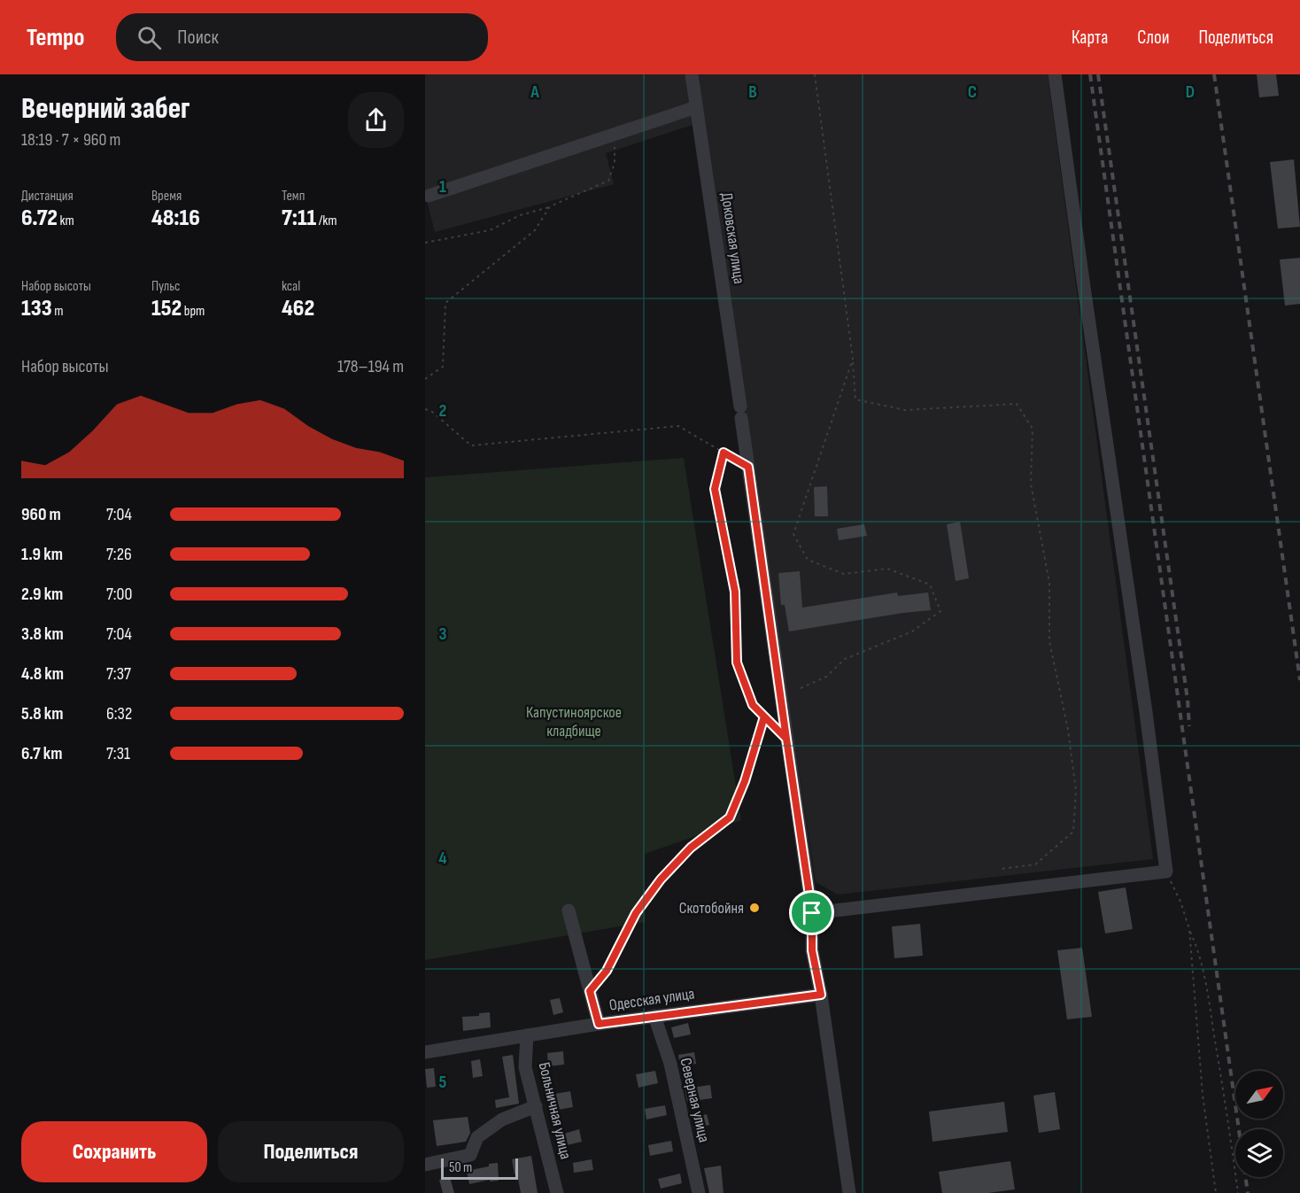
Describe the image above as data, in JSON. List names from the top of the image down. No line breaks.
{"streets":{"street":["Доковская улица","Одесская улица","Северная улица","Больничная улица"]},"crossings":[["Доковская улица","Одесская улица"],["Одесская улица","Северная улица"],["Одесская улица","Больничная улица"]],"parks":["Капустиноярское кладбище"],"places":["Скотобойня"],"scale_bar":"50 m","north":"top right","page":{"header":"Tempo","search":"Поиск","nav":["Карта","Слои","Поделиться"],"heading":["Вечерний забег","18:19 · 7 × 960 m"],"stats":[["Дистанция","6.72 km"],["Время","48:16"],["Темп","7:11 /km"],["Набор высоты","133 m"],["Пульс","152 bpm"],["kcal","462"]],"chart":["Набор высоты","178–194 m"],"list":[{"name":"960 m","note":"7:04"},{"name":"1.9 km","note":"7:26"},{"name":"2.9 km","note":"7:00"},{"name":"3.8 km","note":"7:04"},{"name":"4.8 km","note":"7:37"},{"name":"5.8 km","note":"6:32"},{"name":"6.7 km","note":"7:31"}],"buttons":["Сохранить","Поделиться"],"scale":"50 m"},"grid":{"columns":["A","B","C","D"],"rows":["1","2","3","4","5"]}}
